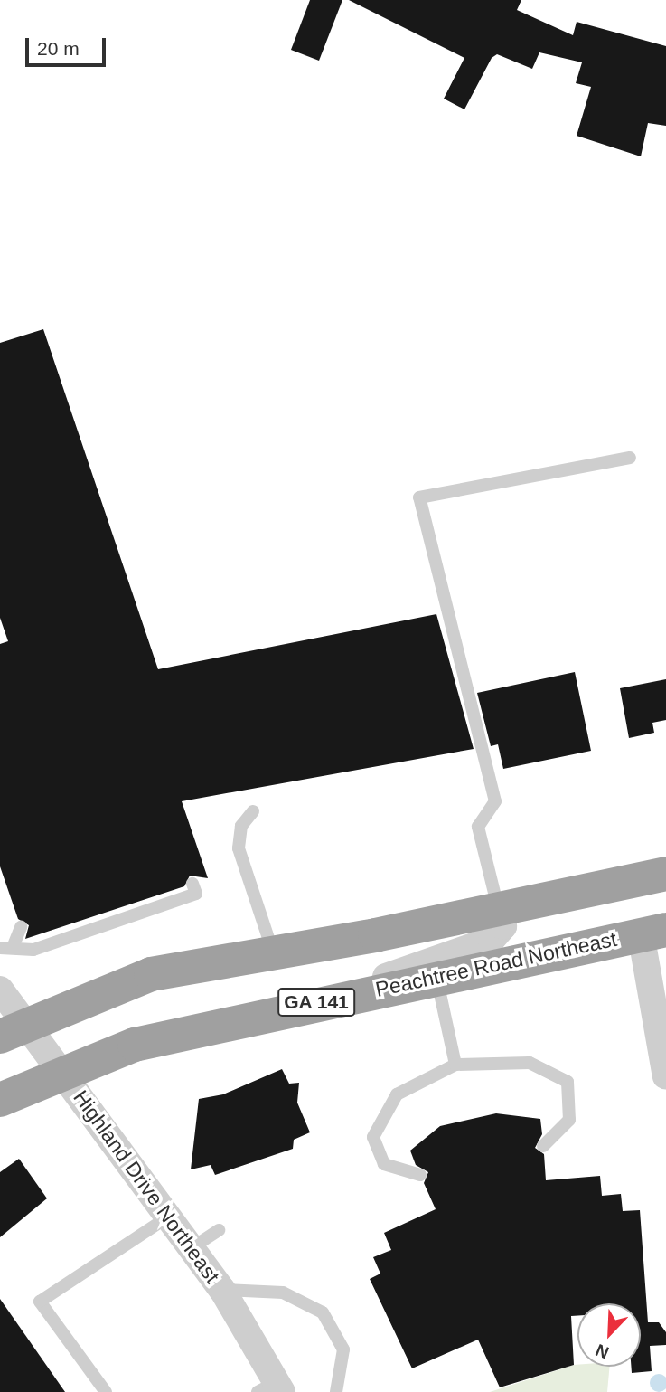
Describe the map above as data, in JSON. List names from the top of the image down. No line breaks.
{"streets":{"highway":["Peachtree Road Northeast","GA 141"],"street":["Highland Drive Northeast"]},"crossings":[["Peachtree Road Northeast","Highland Drive Northeast"]],"scale_bar":"20 m","north":"bottom left"}
